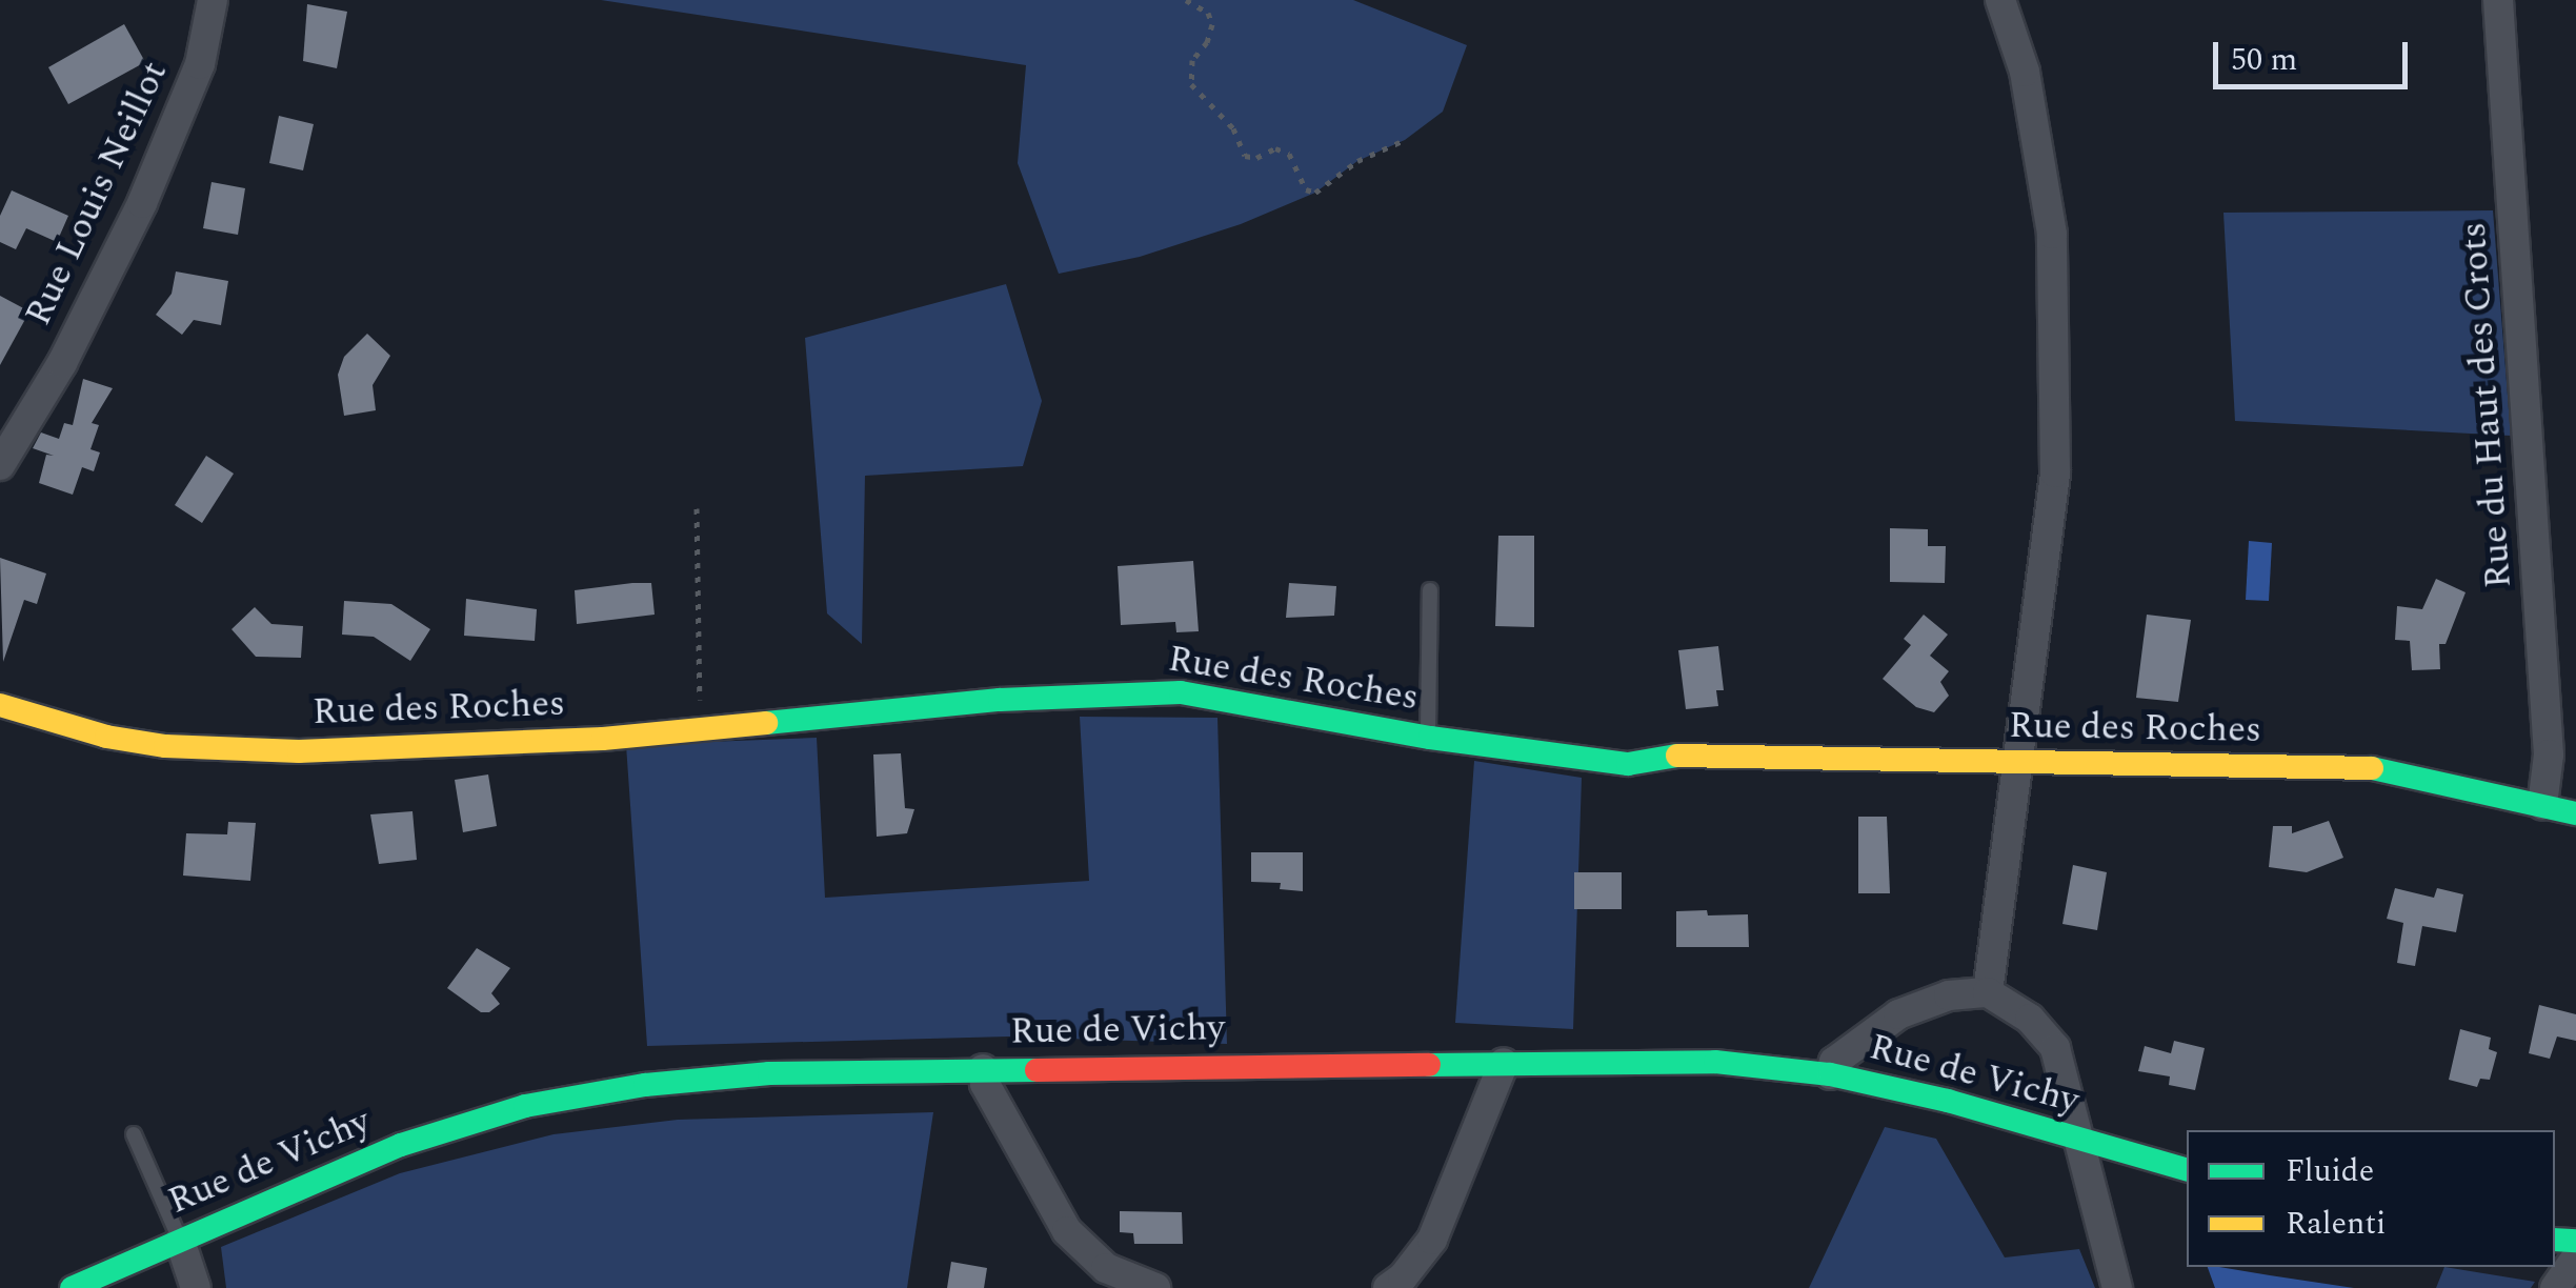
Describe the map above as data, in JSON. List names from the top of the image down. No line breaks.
{"streets":{"street":["Rue Louis Neillot","Rue du Haut des Crots","Rue des Roches","Rue de Vichy"]},"crossings":[["Rue du Haut des Crots","Rue des Roches"]],"legend":["Fluide","Ralenti"],"scale_bar":"50 m"}
